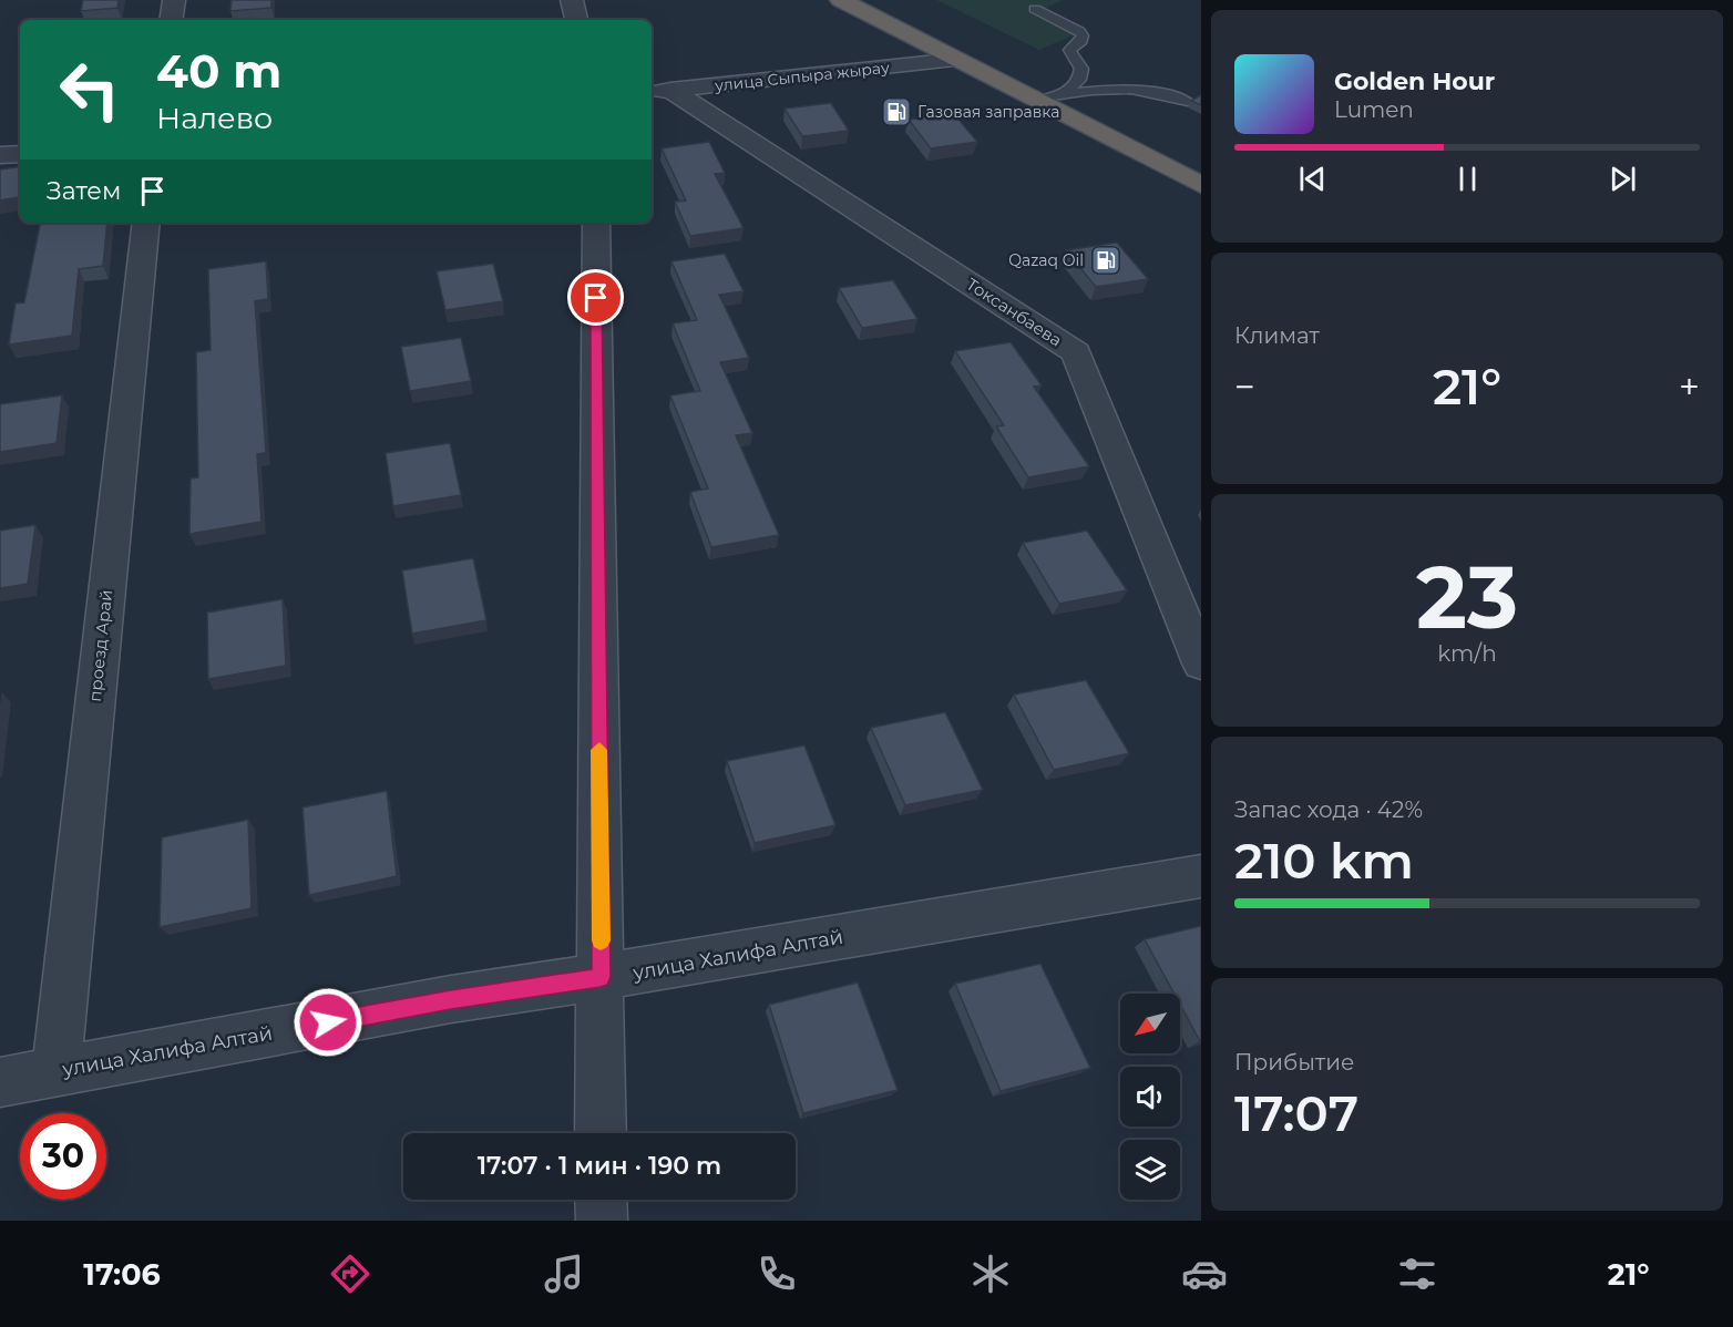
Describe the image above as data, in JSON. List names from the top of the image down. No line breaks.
{"streets":{"street":["улица Сыпыра жырау","Токсанбаева","проезд Арай","улица Халифа Алтай"]},"crossings":[["улица Сыпыра жырау","Токсанбаева"],["проезд Арай","улица Халифа Алтай"]],"places":{"fuel station":["Газовая заправка","Qazaq Oil"]},"north":"bottom left","page":{"turn":["40 m","Налево"],"song":["Golden Hour","Lumen"],"then":"Затем","tile":["Климат",["23","km/h"],["Запас хода · 42%","210 km"],["Прибытие","17:07"]],"heat":["−","21°","+"],"limit":"30","trip":"17:07 · 1 мин · 190 m","tabs":["17:06","21°"]}}
